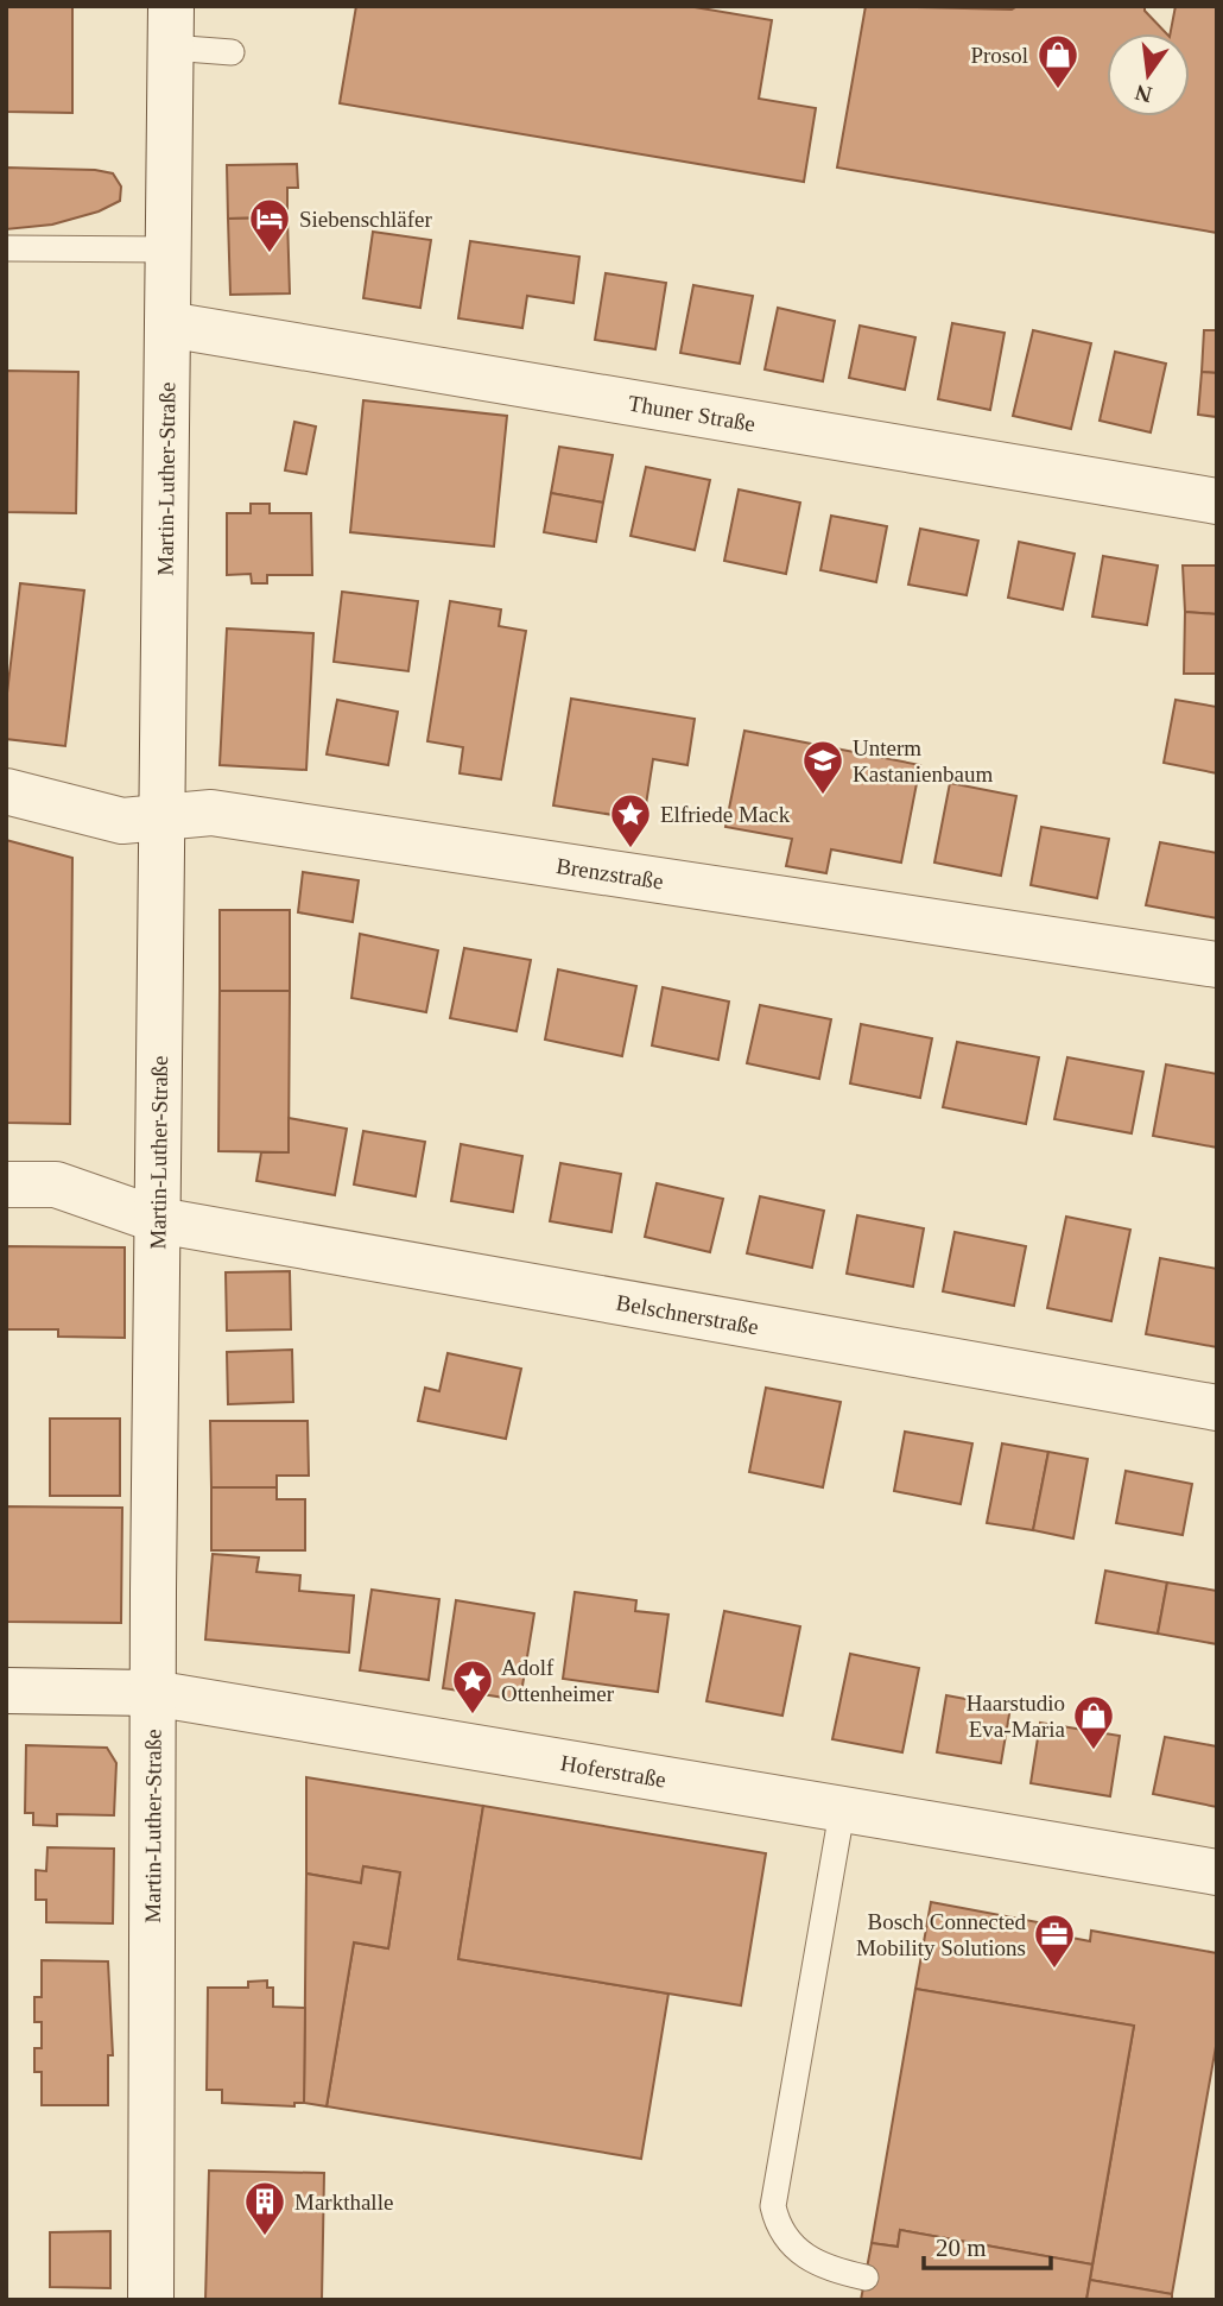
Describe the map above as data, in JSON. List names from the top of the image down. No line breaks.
{"streets":{"street":["Thuner Straße","Martin-Luther-Straße","Brenzstraße","Belschnerstraße","Hoferstraße"]},"crossings":[["Thuner Straße","Martin-Luther-Straße"],["Martin-Luther-Straße","Brenzstraße"],["Martin-Luther-Straße","Belschnerstraße"],["Martin-Luther-Straße","Hoferstraße"]],"places":{"shop":["Prosol","Haarstudio Eva-Maria"],"hotel":["Siebenschläfer"],"school or university":["Unterm Kastanienbaum"],"place":["Elfriede Mack","Adolf Ottenheimer"],"office":["Bosch Connected Mobility Solutions"],"building":["Markthalle"]},"scale_bar":"20 m","north":"bottom"}
